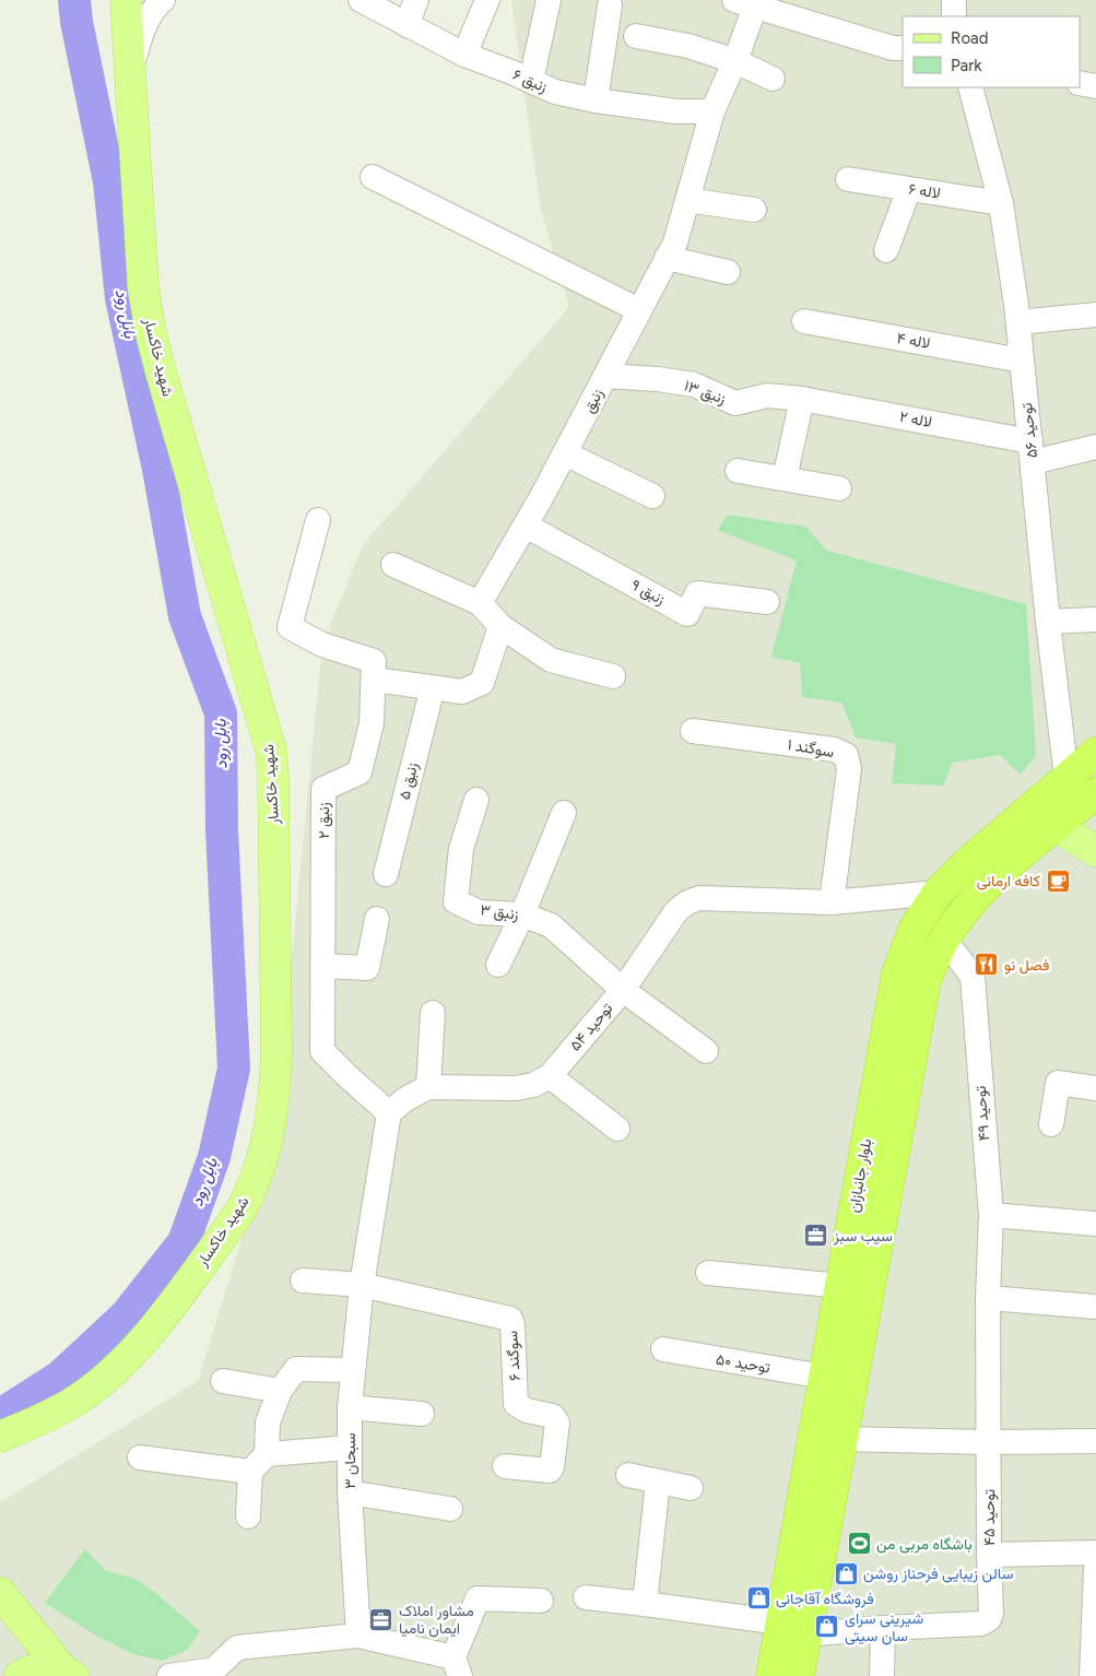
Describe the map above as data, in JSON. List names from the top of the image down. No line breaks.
{"streets":{"highway":["بلوار جانبازان"],"main road":["شهید خاکسار"],"street":["زنبق ۶","لاله ۶","لاله ۴","زنبق ۱۳","زنبق","لاله ۲","توحید ۵۶","زنبق ۹","سوگند ۱","زنبق ۵","زنبق ۲","زنبق ۳","توحید ۵۴","توحید ۴۹","سوگند ۶","توحید ۵۰","سبحان ۳","توحید ۴۵"]},"crossings":[["زنبق ۶","زنبق"],["لاله ۶","توحید ۵۶"],["لاله ۴","توحید ۵۶"],["زنبق ۱۳","زنبق"],["زنبق ۱۳","لاله ۲"],["زنبق","زنبق ۹"],["لاله ۲","توحید ۵۶"],["توحید ۵۶","بلوار جانبازان"],["سوگند ۱","توحید ۵۴"],["زنبق ۲","توحید ۵۴"],["زنبق ۳","توحید ۵۴"],["توحید ۵۴","بلوار جانبازان"],["توحید ۴۹","بلوار جانبازان"],["توحید ۴۹","توحید ۴۵"],["بلوار جانبازان","توحید ۵۰"],["بلوار جانبازان","توحید ۴۵"],["سوگند ۶","سبحان ۳"]],"water":["بابل رود"],"places":{"cafe":["کافه ارمانی"],"restaurant":["فصل نو"],"office":["سیب سبز","مشاور املاک ایمان نامیا"],"sports":["باشگاه مربی من"],"shop":["سالن زیبایی فرحناز روشن","فروشگاه آقاجانی","شیرینی سرای سان سیتی"]},"legend":["Road","Park"]}
